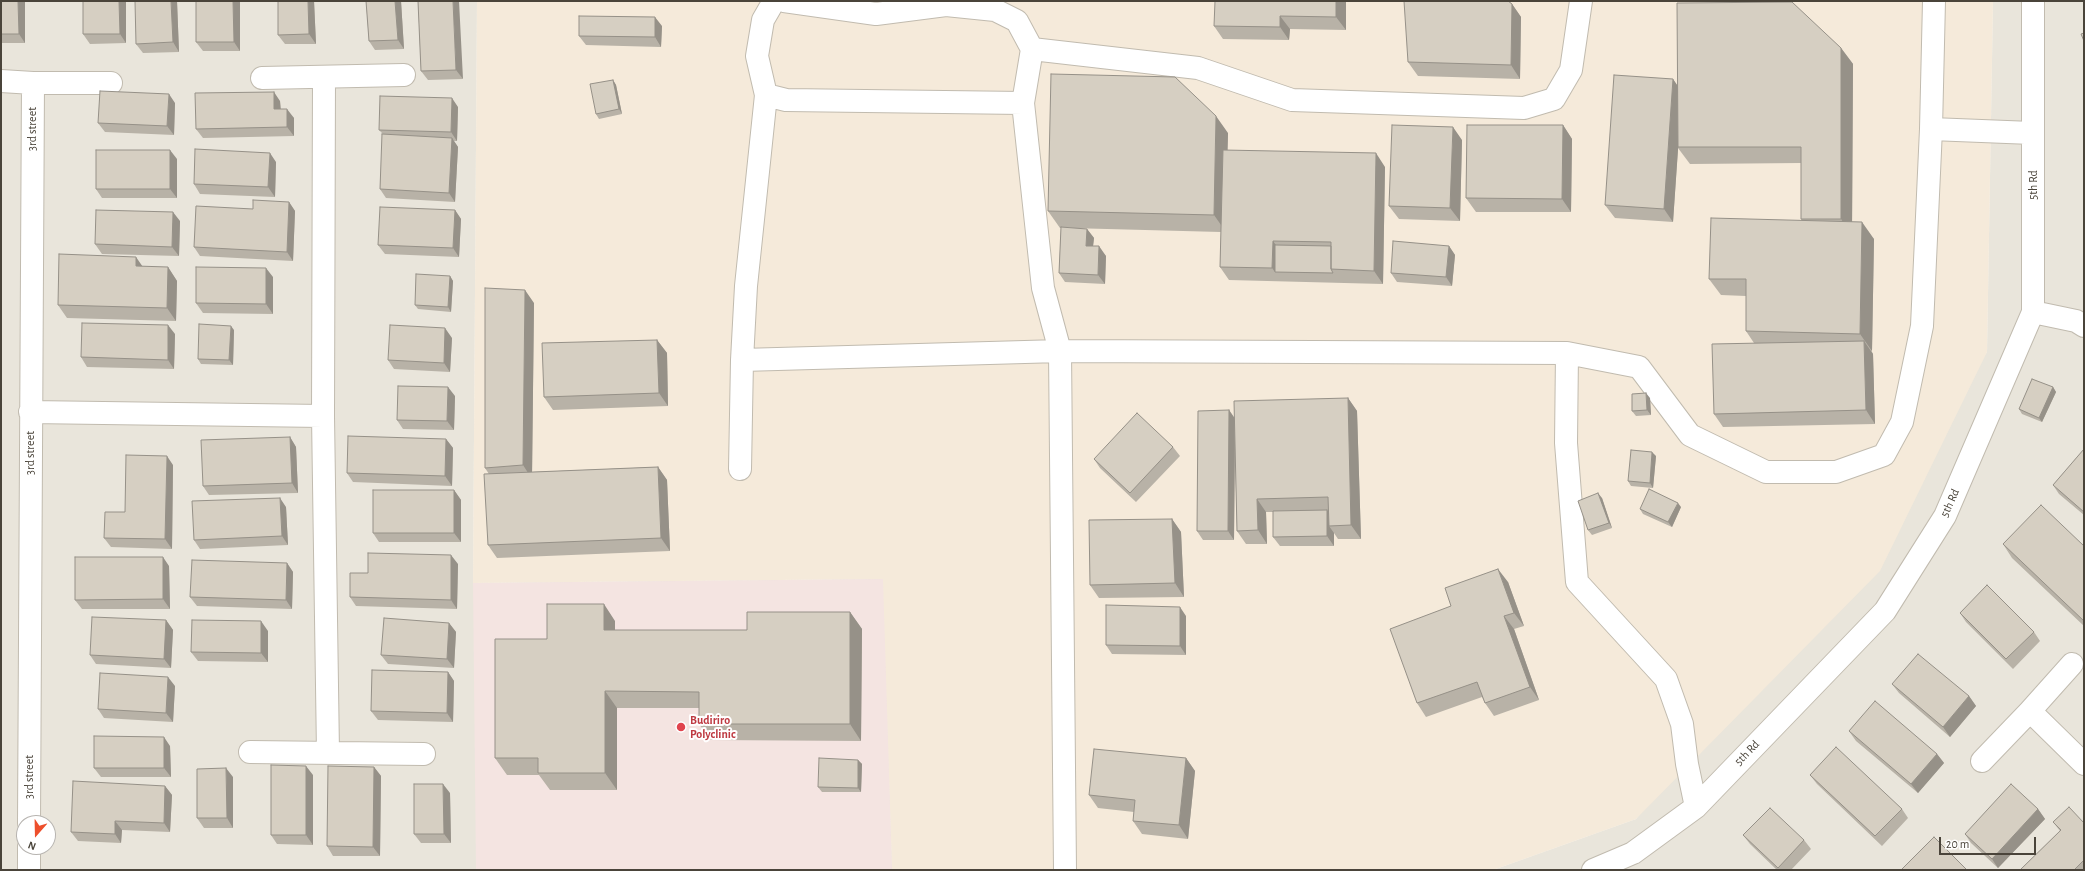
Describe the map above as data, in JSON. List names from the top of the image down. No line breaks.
{"streets":{"street":["3rd street","5th Rd"]},"places":["Budiriro Polyclinic"],"scale_bar":"20 m","north":"bottom"}
